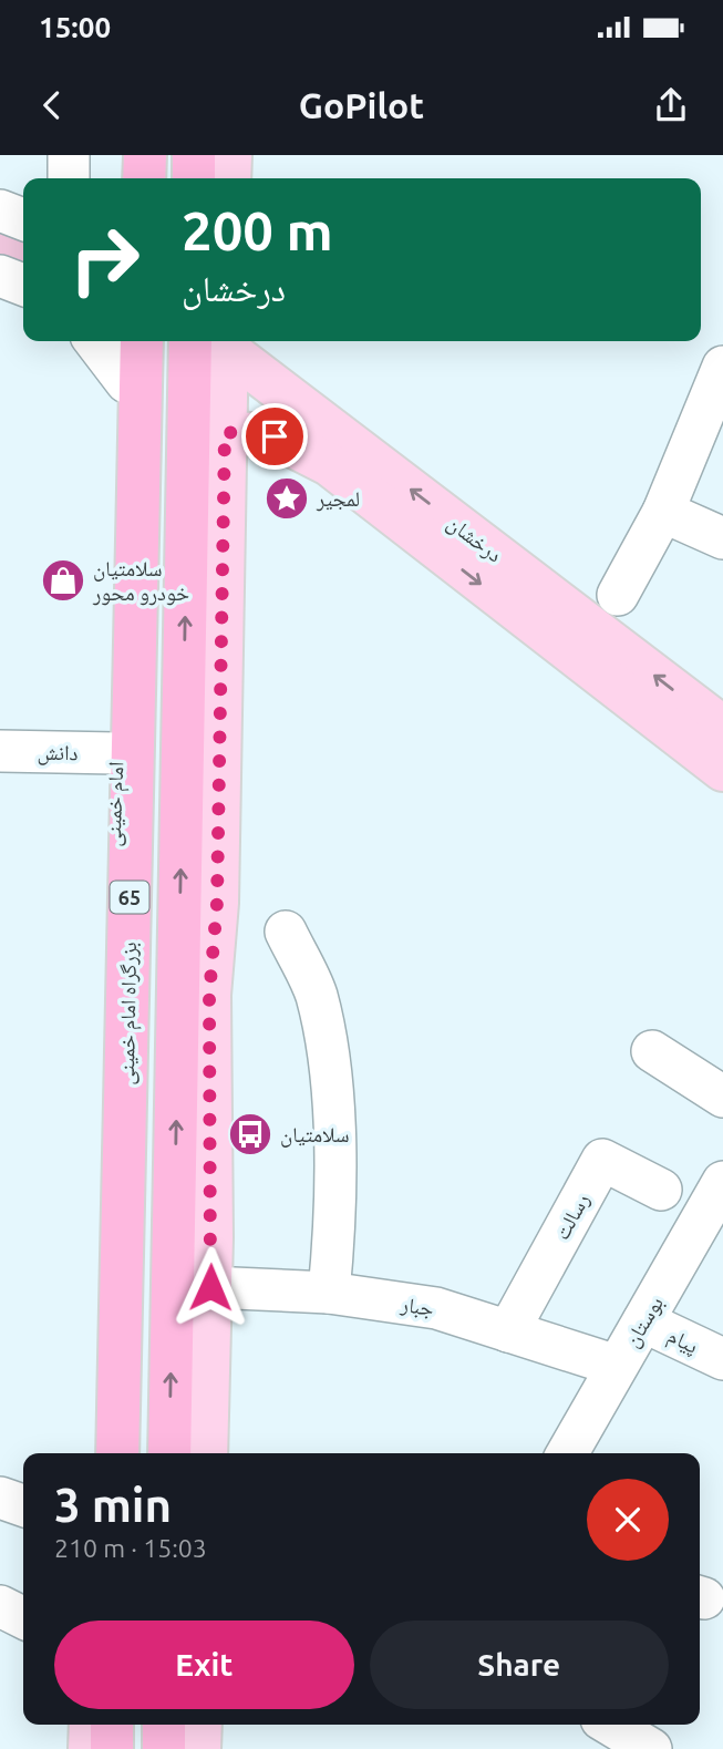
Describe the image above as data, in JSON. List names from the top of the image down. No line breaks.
{"streets":{"highway":["65","بزرگراه امام خمینی"],"main road":["درخشان","امام خمینی"],"street":["دانش","رسالت","جبار","بوستان","پیام"]},"crossings":[["دانش","امام خمینی"],["رسالت","جبار"],["جبار","بوستان"],["بوستان","پیام"]],"places":{"place":["لمجیر"],"shop":["سلامتیان خودرو محور"],"bus stop":["سلامتیان"]},"page":{"status":"15:00","header":"GoPilot","turn":["200 m","درخشان"],"heading":["3 min","210 m · 15:03"],"buttons":["Exit","Share"]}}
